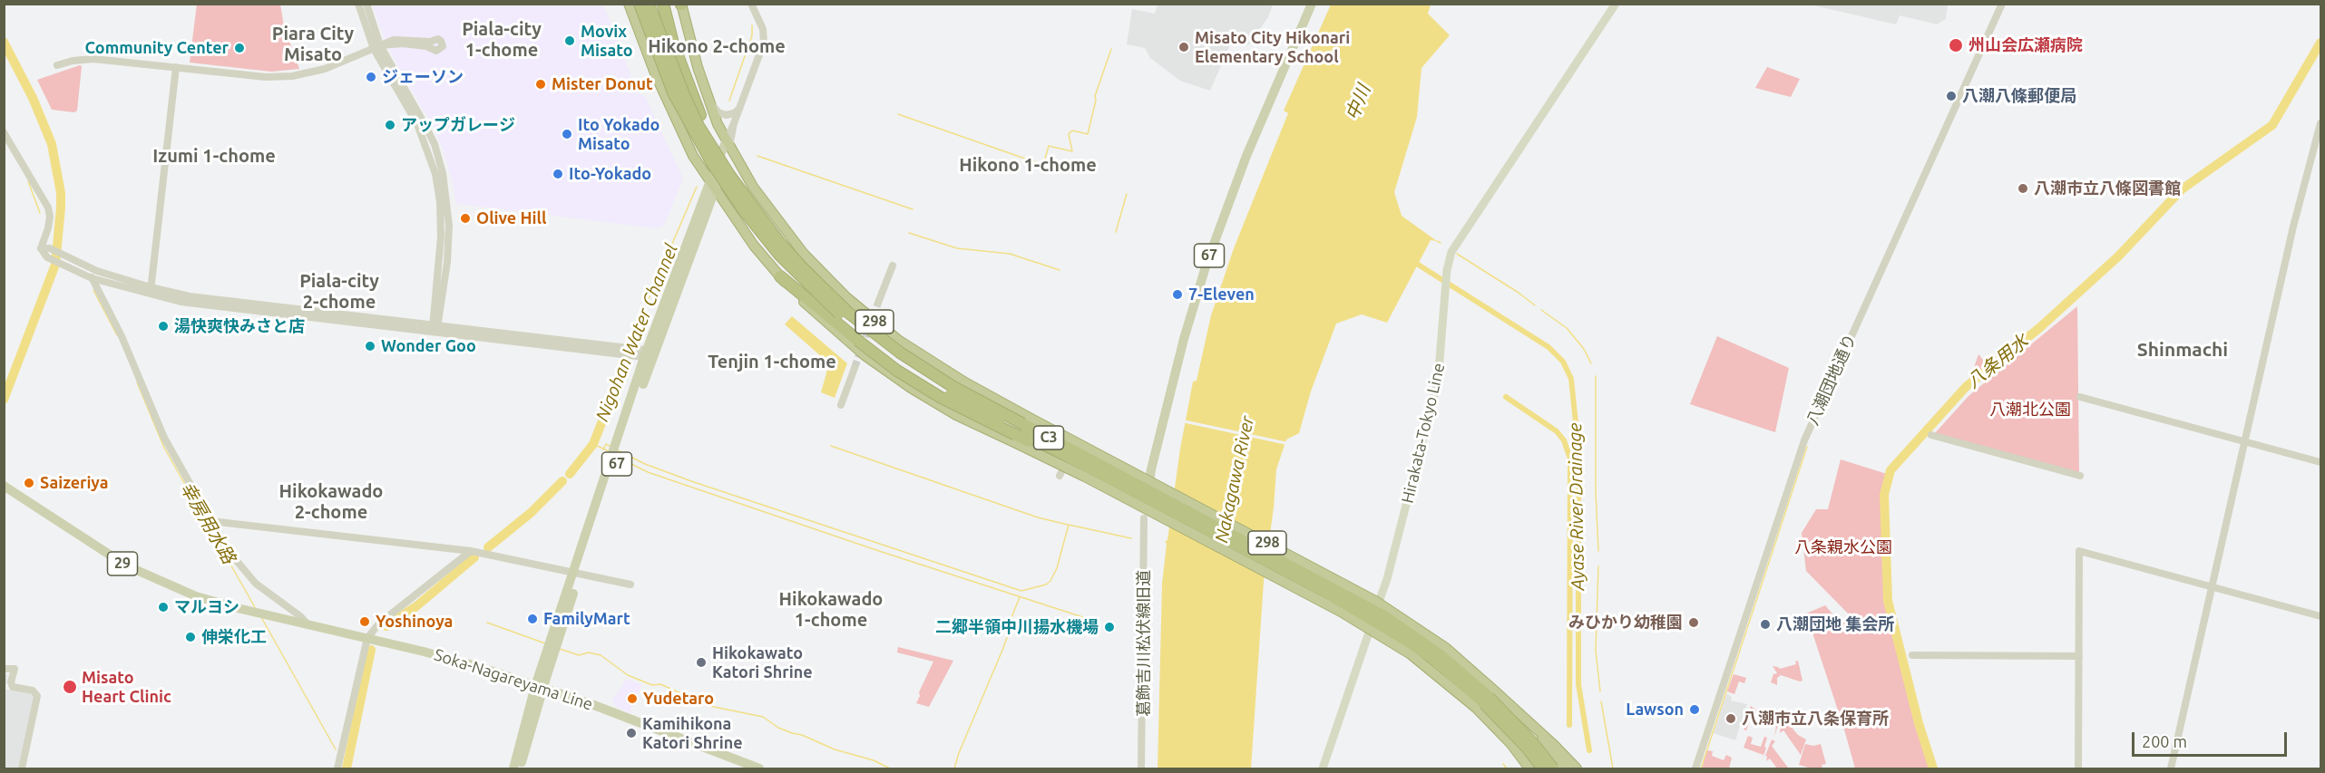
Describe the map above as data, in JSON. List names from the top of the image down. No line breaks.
{"streets":{"highway":["298","C3"],"main road":["67","Hirakata-Tokyo Line","29","Soka-Nagareyama Line"],"street":["八潮団地通り","葛飾吉川松伏線旧道"]},"crossings":[["67","298"],["67","葛飾吉川松伏線旧道"],["67","Soka-Nagareyama Line"],["298","C3"]],"districts":["Piala-city 1-chome","Piara City Misato","Hikono 2-chome","Izumi 1-chome","Hikono 1-chome","Piala-city 2-chome","Shinmachi","Tenjin 1-chome","Hikokawado 2-chome","Hikokawado 1-chome"],"water":["中川","Nigohan Water Channel","八条用水","Nakagawa River","Ayase River Drainage","幸房用水路"],"parks":["八潮北公園","八条親水公園"],"places":["Movix Misato","州山会広瀬病院","Misato City Hikonari Elementary School","Community Center","ジェーソン","Mister Donut","八潮八條郵便局","アップガレージ","Ito Yokado Misato","Ito-Yokado","八潮市立八條図書館","Olive Hill","7-Eleven","湯快爽快みさと店","Wonder Goo","Saizeriya","マルヨシ","FamilyMart","Yoshinoya","みひかり幼稚園","八潮団地 集会所","二郷半領中川揚水機場","伸栄化工","Hikokawato Katori Shrine","Misato Heart Clinic","Yudetaro","Lawson","八潮市立八条保育所","Kamihikona Katori Shrine"],"scale_bar":"200 m"}
